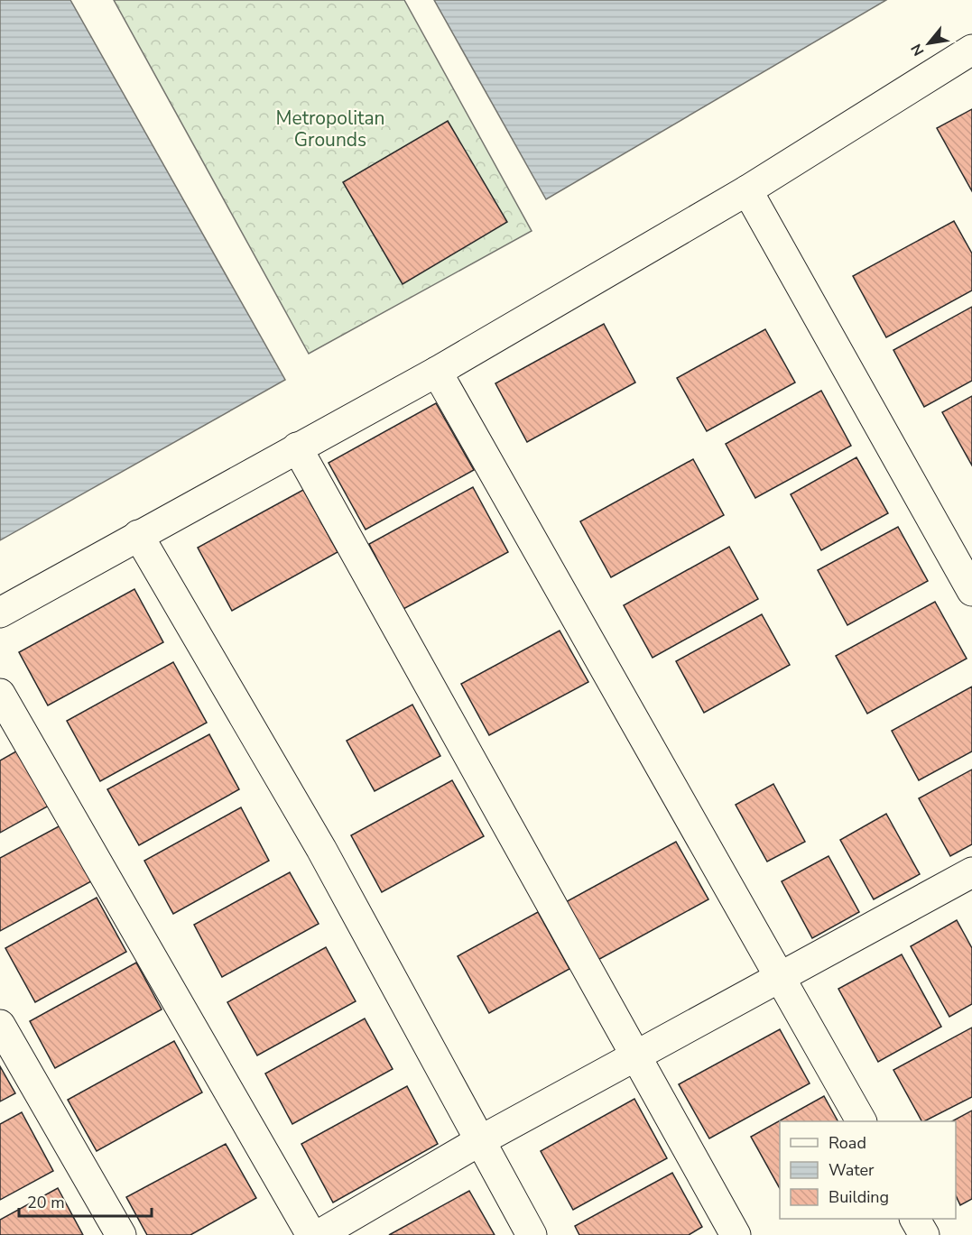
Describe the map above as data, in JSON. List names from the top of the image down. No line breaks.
{"parks":["Metropolitan Grounds"],"legend":["Road","Water","Building"],"scale_bar":"20 m","north":"bottom left"}
